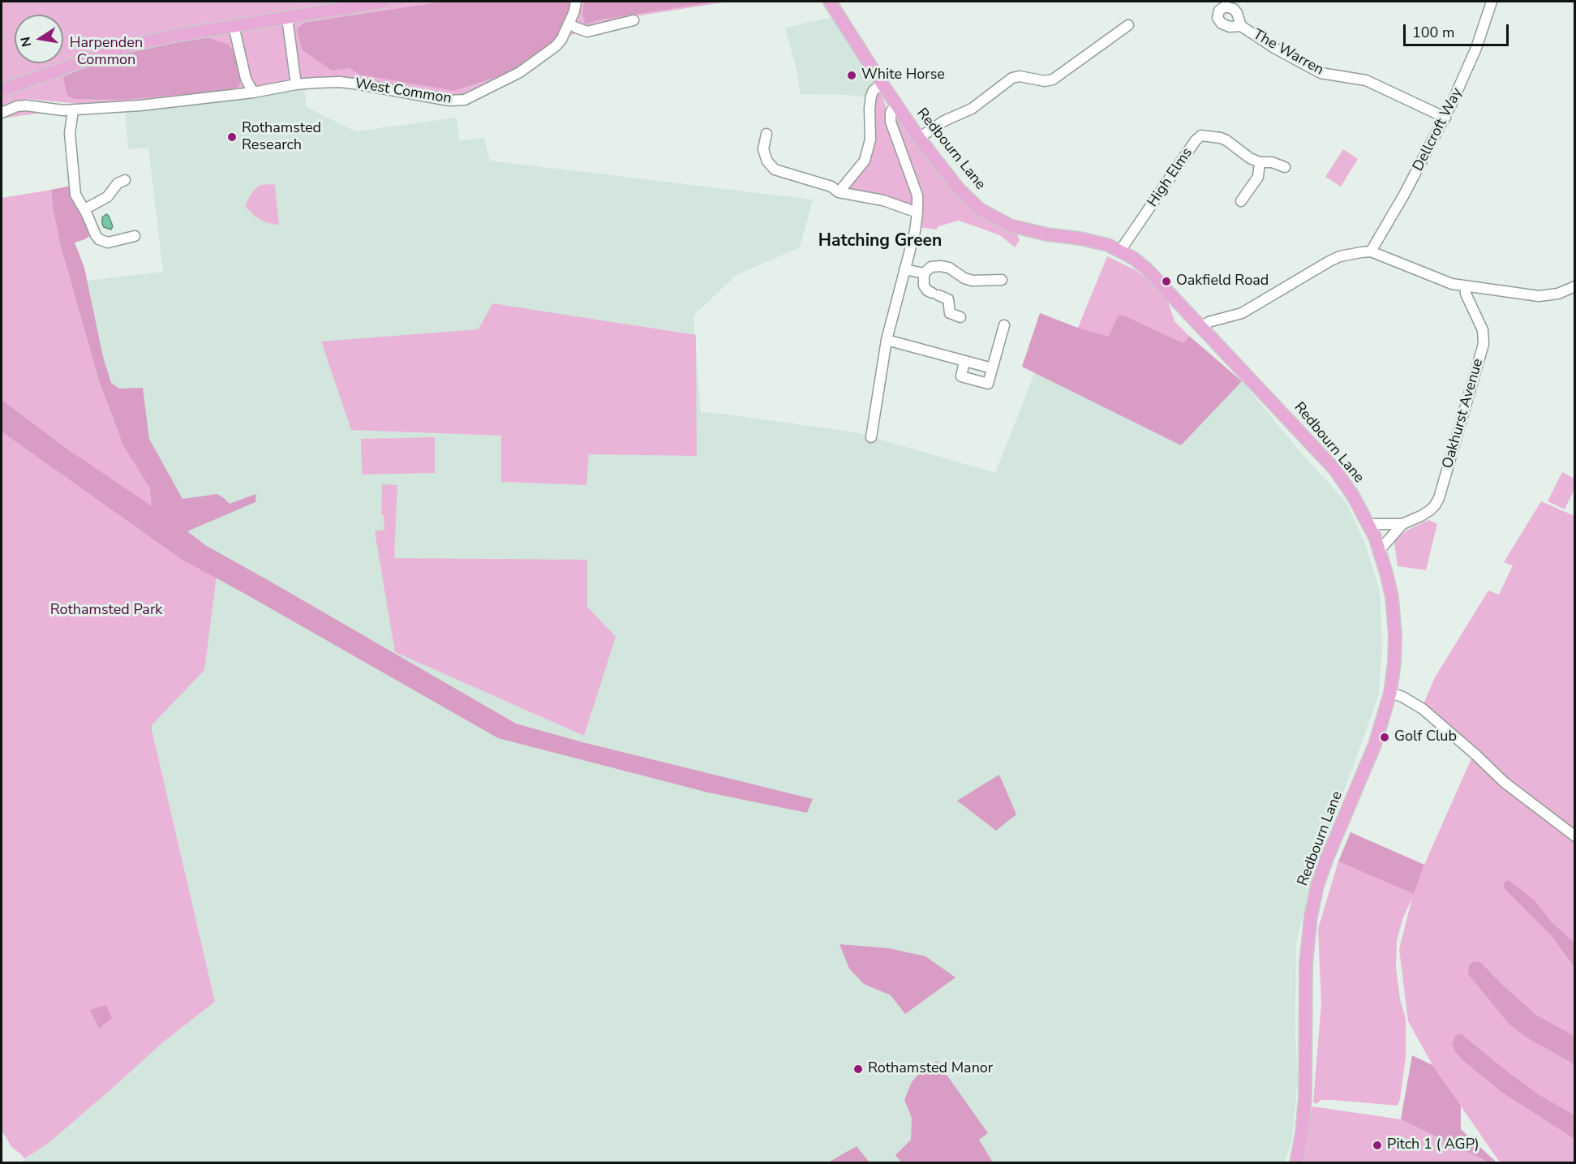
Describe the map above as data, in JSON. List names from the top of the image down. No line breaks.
{"streets":{"main road":["Redbourn Lane"],"street":["The Warren","West Common","Dellcroft Way","High Elms","Oakhurst Avenue"]},"crossings":[["The Warren","Dellcroft Way"],["Redbourn Lane","High Elms"],["Redbourn Lane","Oakhurst Avenue"]],"districts":["Hatching Green"],"parks":["Harpenden Common","Rothamsted Park"],"places":["White Horse","Rothamsted Research","Oakfield Road","Golf Club","Rothamsted Manor","Pitch 1 ( AGP)"],"scale_bar":"100 m","north":"left"}
